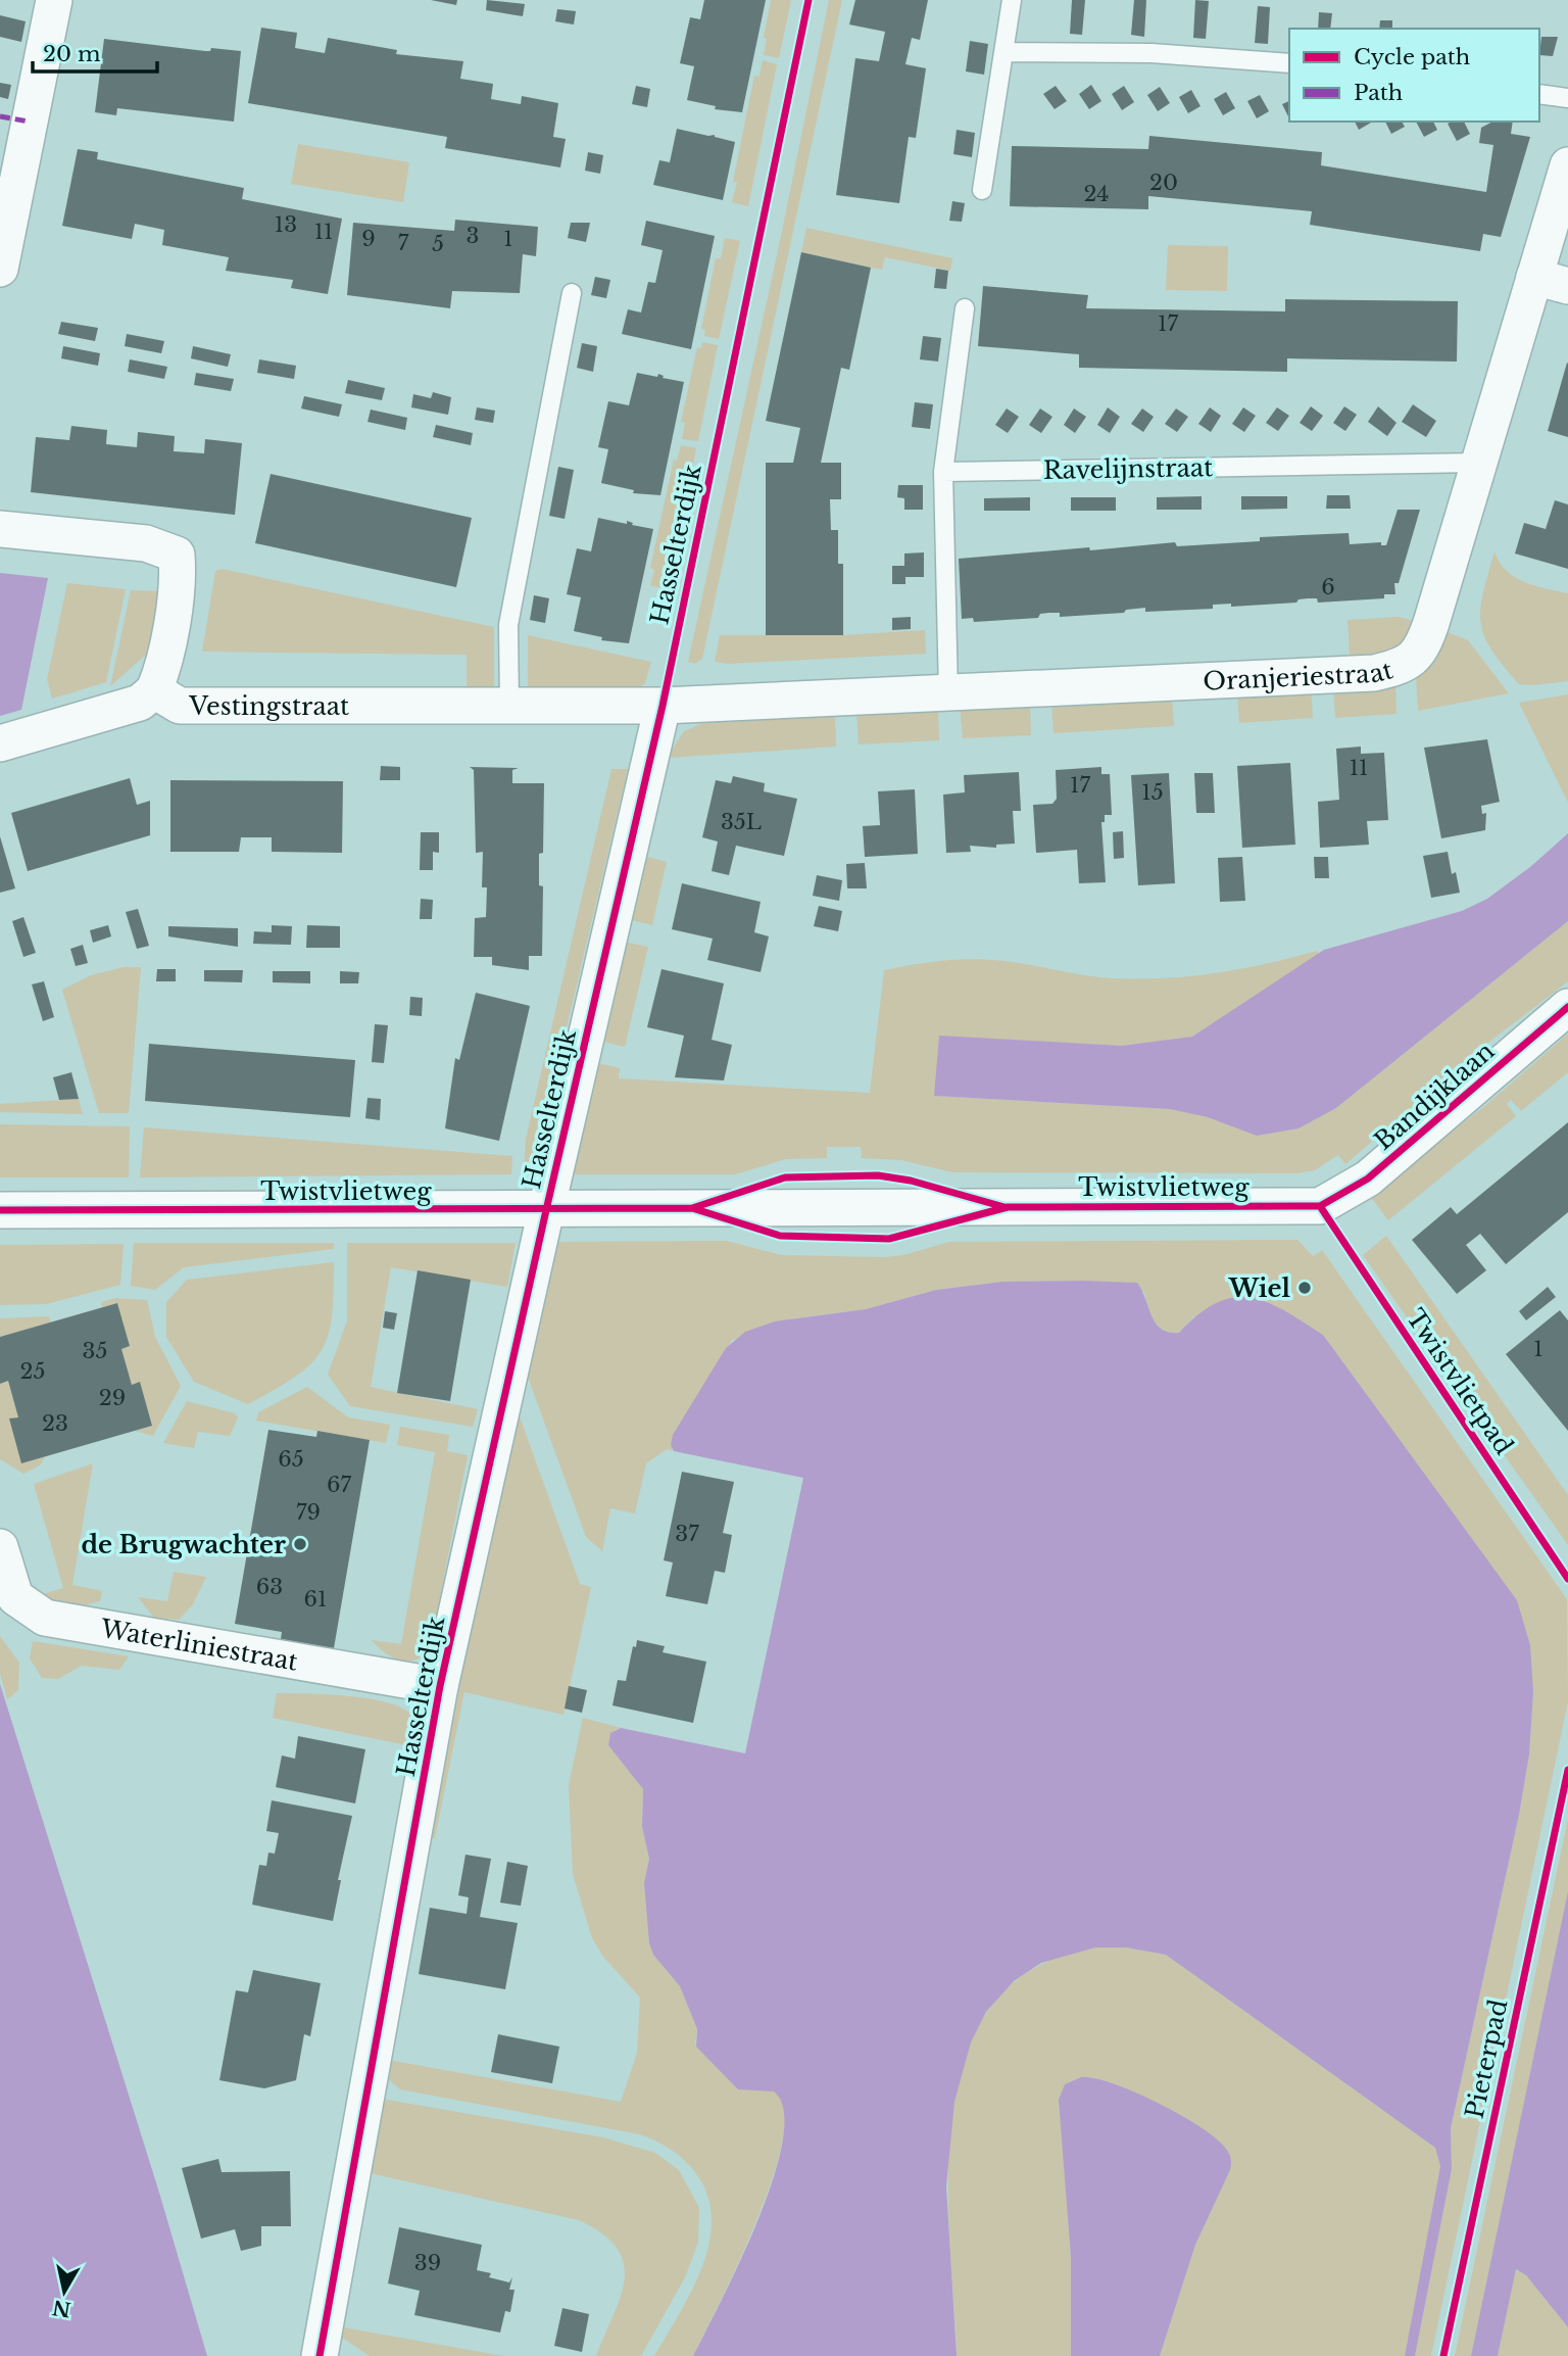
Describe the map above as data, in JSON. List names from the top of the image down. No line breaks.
{"streets":{"street":["Hasselterdijk","Oranjeriestraat","Vestingstraat","Bandijklaan","Twistvlietweg","Waterliniestraat"],"lane":["Ravelijnstraat"],"cycle path":["Twistvlietpad","Pieterpad"]},"crossings":[["Ravelijnstraat","Oranjeriestraat"],["Hasselterdijk","Oranjeriestraat"],["Hasselterdijk","Vestingstraat"],["Hasselterdijk","Twistvlietweg"],["Hasselterdijk","Waterliniestraat"],["Oranjeriestraat","Vestingstraat"],["Bandijklaan","Twistvlietweg"]],"places":["Wiel","de Brugwachter"],"house_numbers":["20","24","13","11","3","9","1","7","5","17","6","11","17","15","35L","1","35","25","29","23","65","67","79","37","63","61","39"],"legend":["Cycle path","Path"],"scale_bar":"20 m","north":"bottom"}
